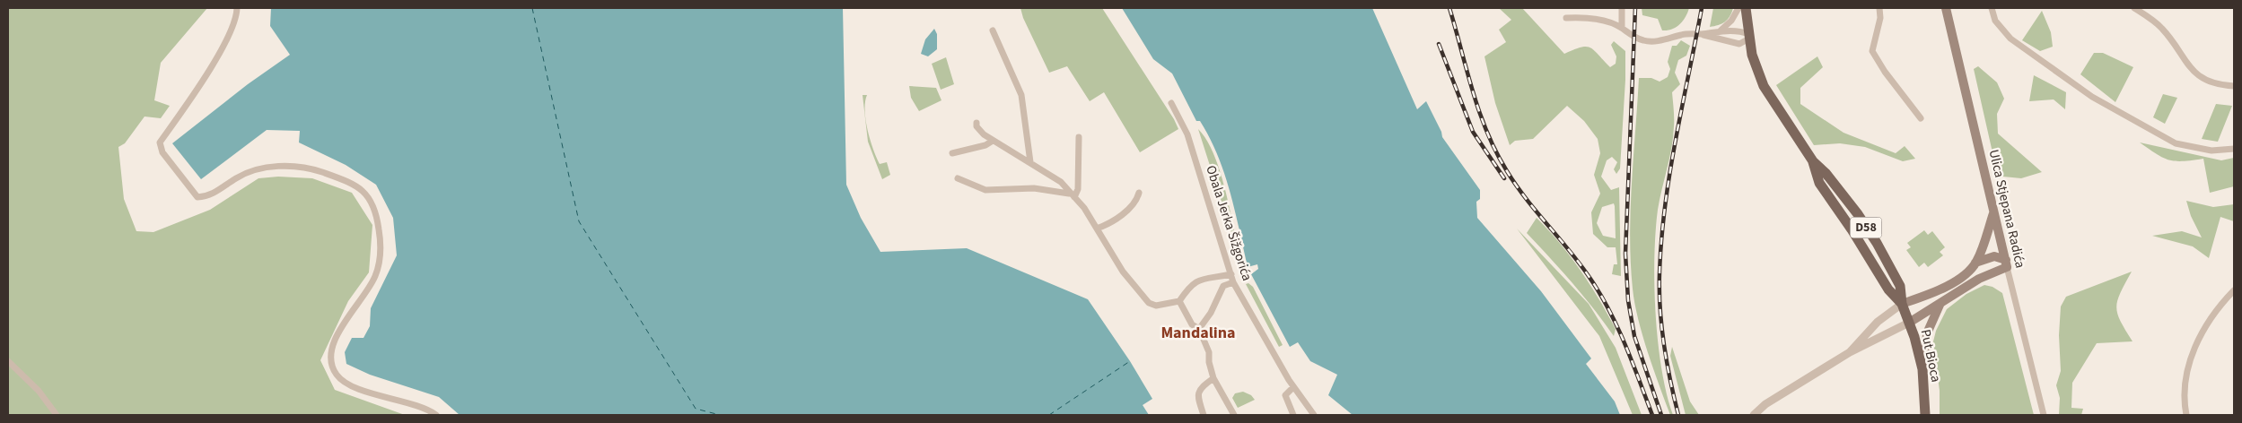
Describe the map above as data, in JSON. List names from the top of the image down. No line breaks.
{"streets":{"main road":["Ulica Stjepana Radića","D58","Put Bioca"],"street":["Obala Jerka Šižgorića"]},"crossings":[["D58","Put Bioca"]],"districts":["Mandalina"]}
